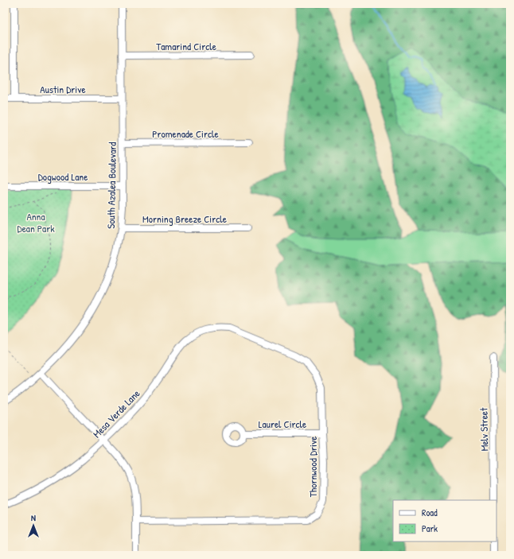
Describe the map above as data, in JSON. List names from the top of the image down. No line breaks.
{"streets":{"street":["Tamarind Circle","Austin Drive","Promenade Circle","Dogwood Lane","South Azalea Boulevard","Morning Breeze Circle","Mesa Verde Lane","Laurel Circle","Melv Street","Thornwood Drive"]},"crossings":[["Tamarind Circle","South Azalea Boulevard"],["Austin Drive","South Azalea Boulevard"],["Promenade Circle","South Azalea Boulevard"],["Dogwood Lane","South Azalea Boulevard"],["South Azalea Boulevard","Morning Breeze Circle"],["Mesa Verde Lane","Thornwood Drive"],["Laurel Circle","Thornwood Drive"]],"parks":["Anna Dean Park"],"legend":["Road","Park"],"north":"top"}
